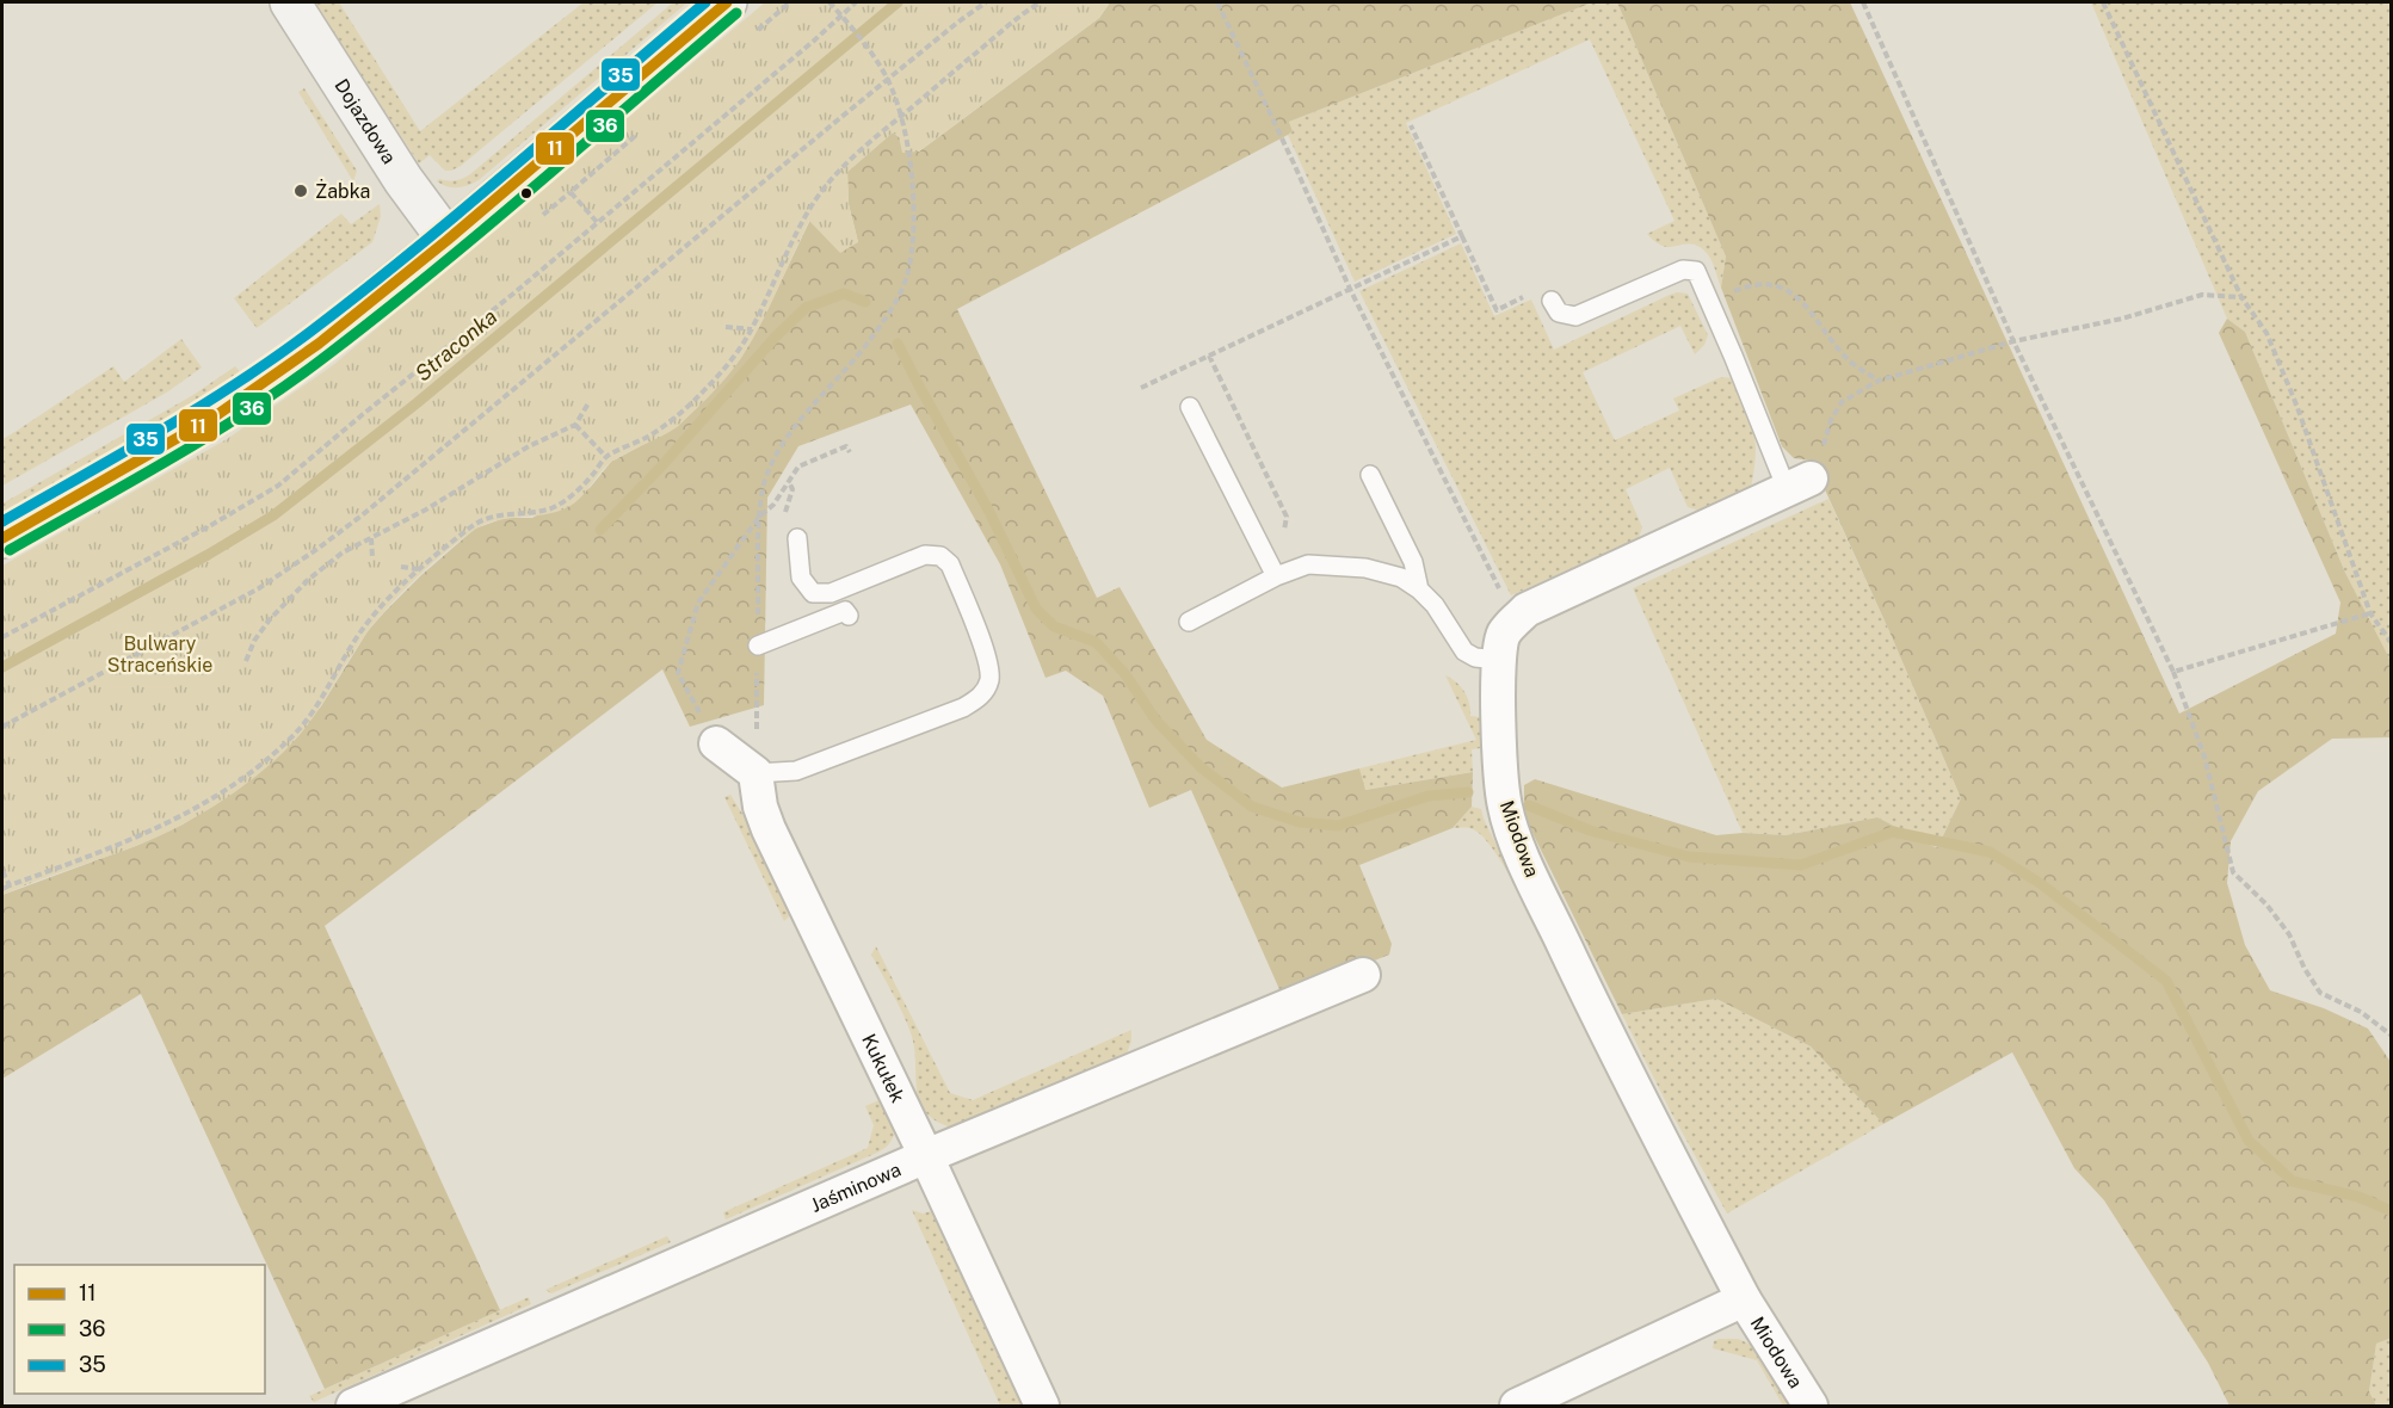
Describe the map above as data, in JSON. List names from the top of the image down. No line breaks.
{"streets":{"street":["Dojazdowa","Miodowa","Kukułek","Jaśminowa"]},"crossings":[["Kukułek","Jaśminowa"]],"water":["Straconka"],"parks":["Bulwary Straceńskie"],"places":["Żabka"],"lines":["transit line 11","transit line 35","transit line 36"],"legend":["11","36","35"]}
